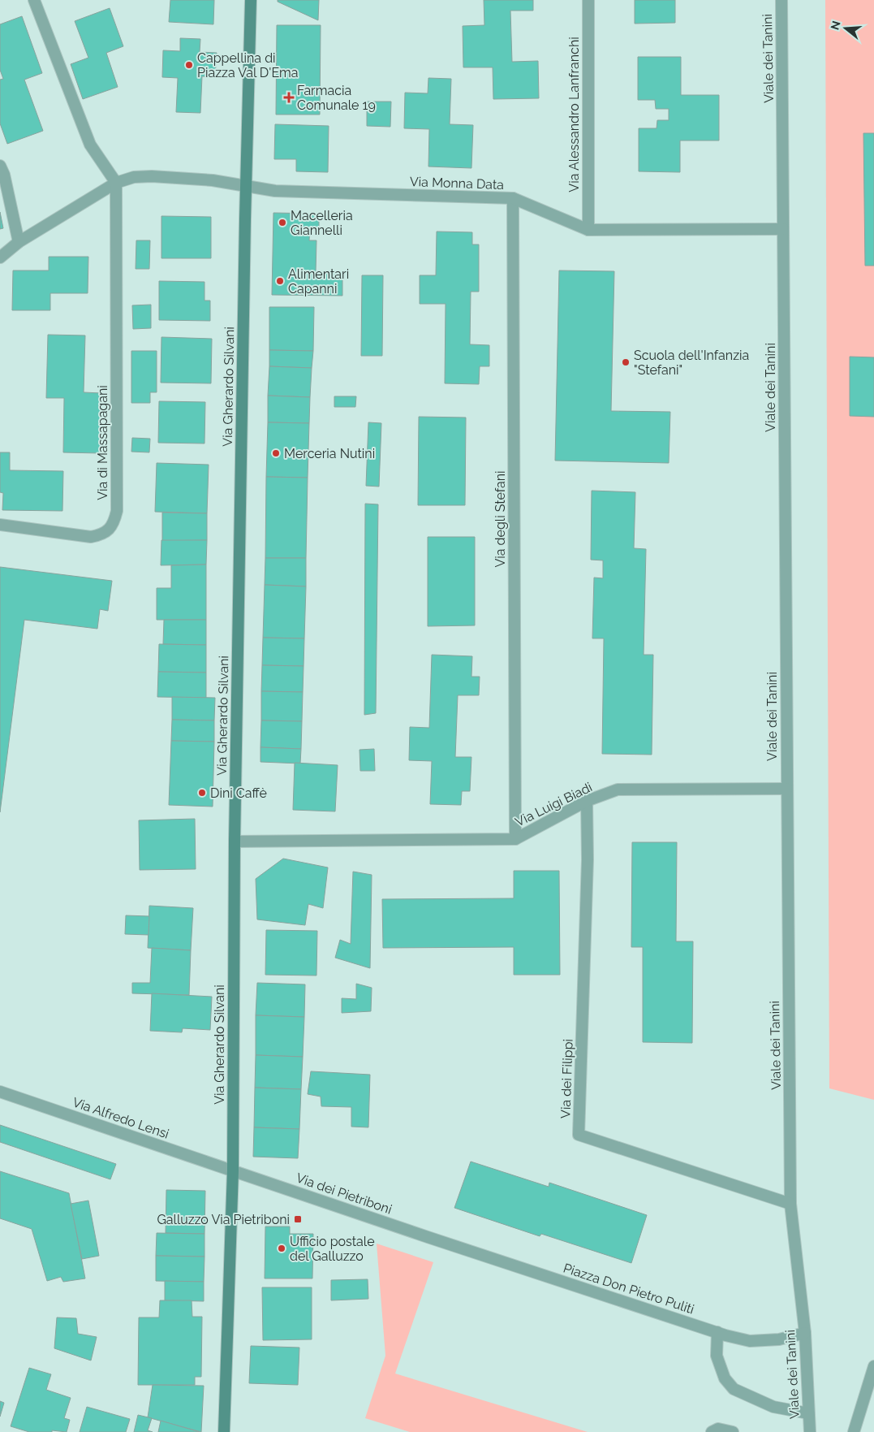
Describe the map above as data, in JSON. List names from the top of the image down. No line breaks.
{"streets":{"main road":["Via Gherardo Silvani"],"street":["Viale dei Tanini","Via Alessandro Lanfranchi","Via Monna Data","Via di Massapagani","Via degli Stefani","Via Luigi Biadi","Via dei Filippi","Via Alfredo Lensi","Via dei Pietriboni","Piazza Don Pietro Puliti"]},"crossings":[["Viale dei Tanini","Via Monna Data"],["Viale dei Tanini","Via Luigi Biadi"],["Viale dei Tanini","Via dei Filippi"],["Viale dei Tanini","Piazza Don Pietro Puliti"],["Via Alessandro Lanfranchi","Via Monna Data"],["Via Monna Data","Via Gherardo Silvani"],["Via Monna Data","Via di Massapagani"],["Via Monna Data","Via degli Stefani"],["Via Gherardo Silvani","Via Luigi Biadi"],["Via Gherardo Silvani","Via Alfredo Lensi"],["Via Gherardo Silvani","Via dei Pietriboni"],["Via degli Stefani","Via Luigi Biadi"],["Via Luigi Biadi","Via dei Filippi"],["Via Alfredo Lensi","Via dei Pietriboni"],["Via dei Pietriboni","Piazza Don Pietro Puliti"]],"places":{"other":["Cappellina di Piazza Val D'Ema","Macelleria Giannelli","Alimentari Capanni","Scuola dell'Infanzia \"Stefani\"","Merceria Nutini","Dini Caffè","Ufficio postale del Galluzzo"],"health":["Farmacia Comunale 19"],"transit":["Galluzzo Via Pietriboni"]},"north":"left"}
